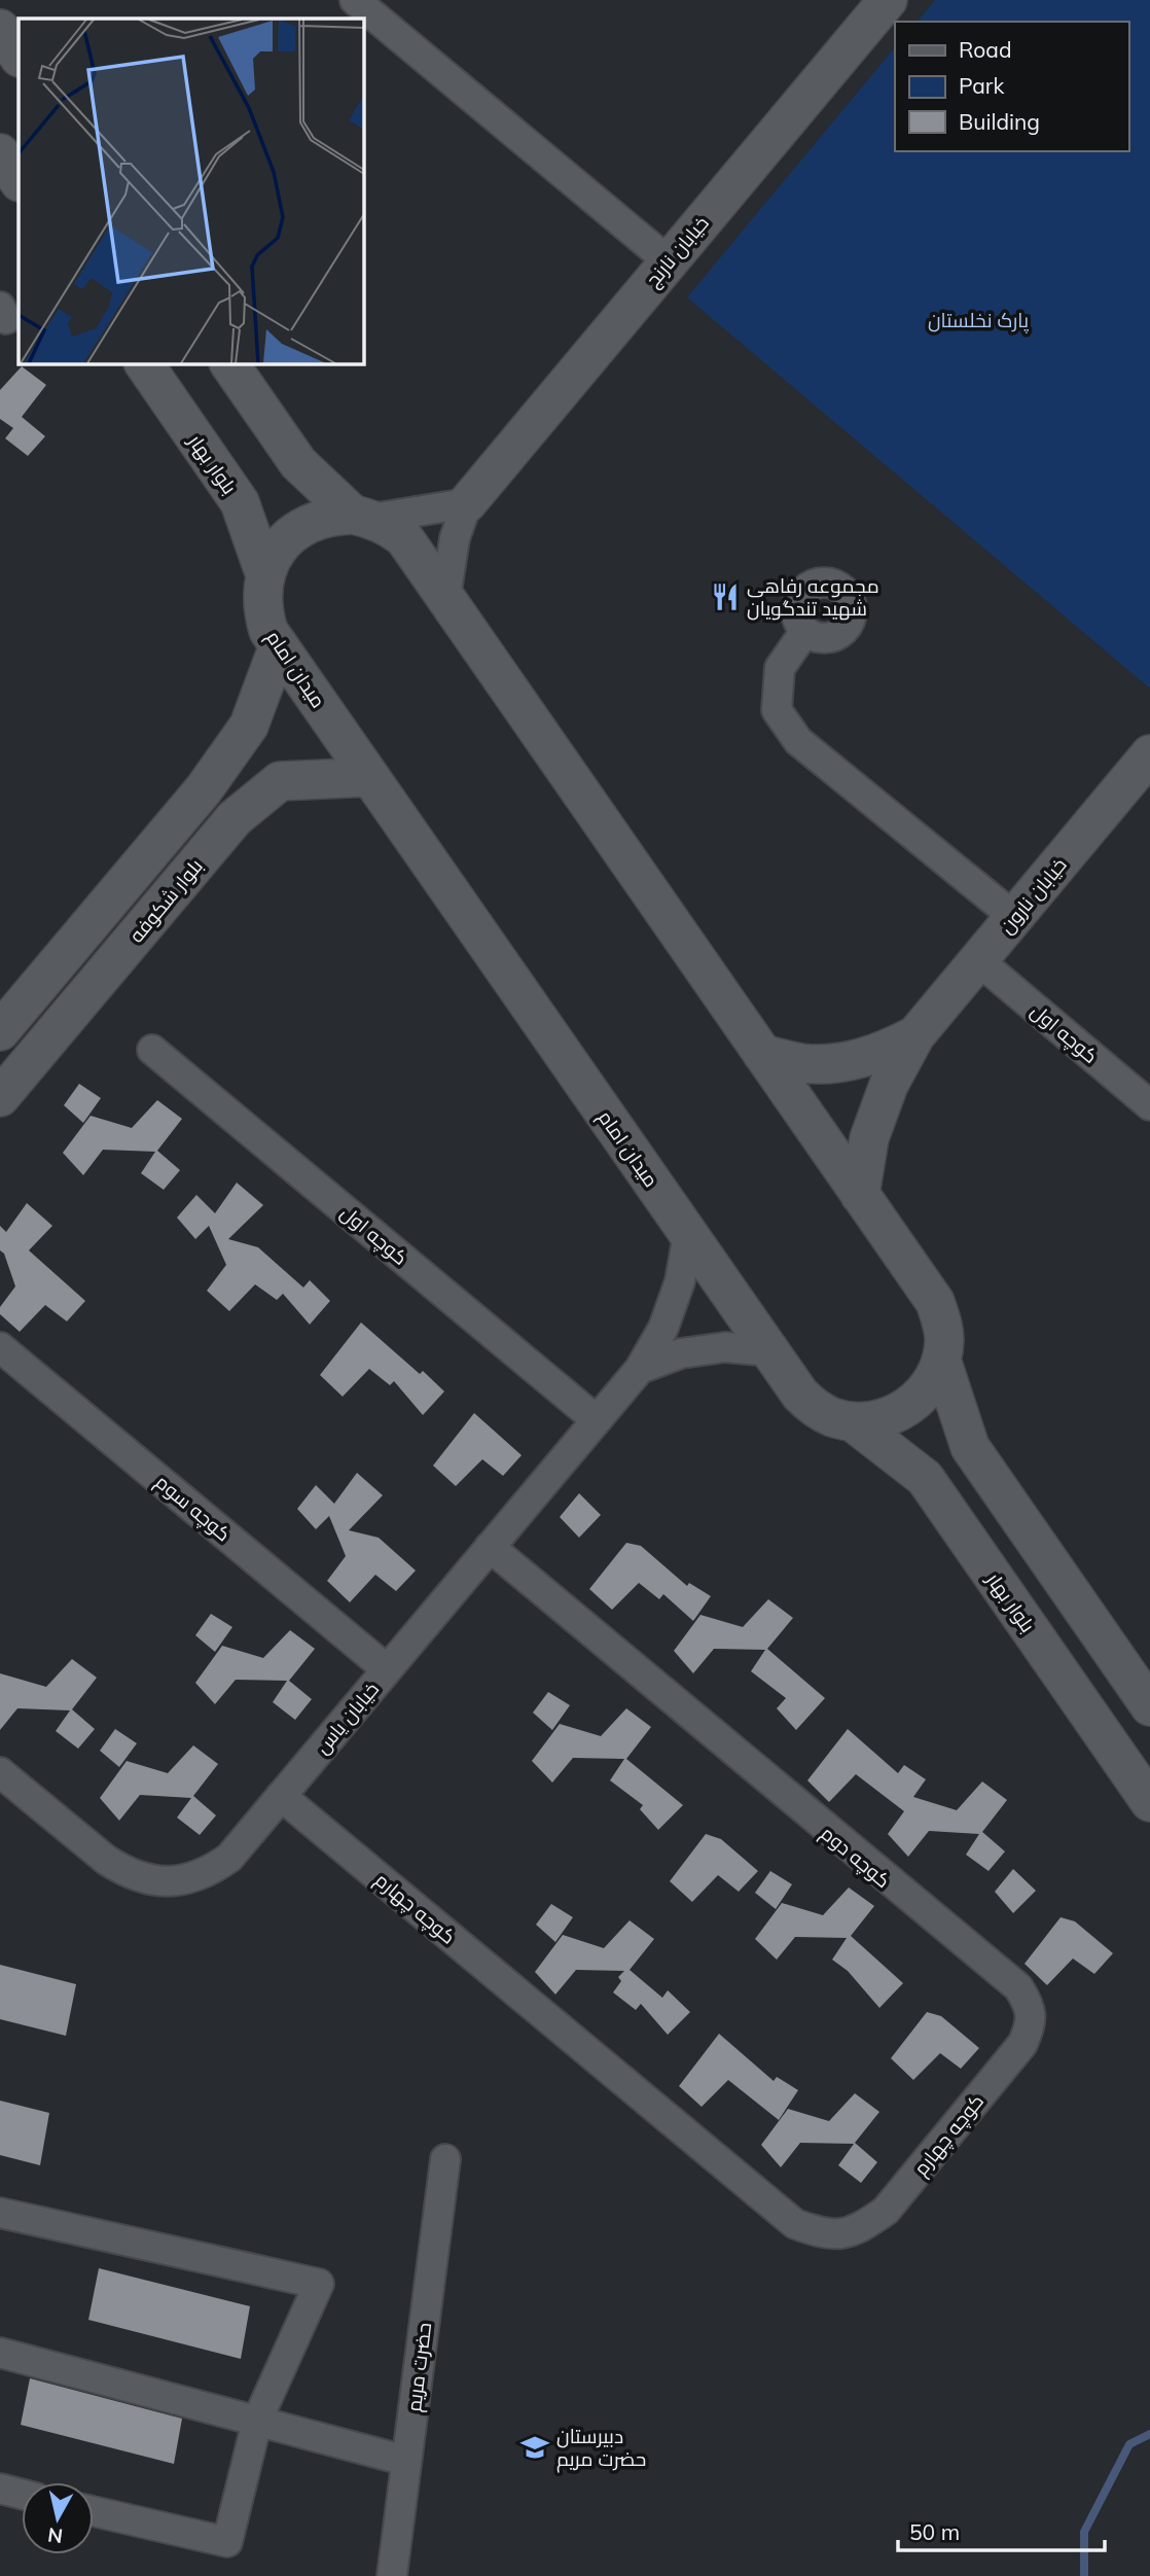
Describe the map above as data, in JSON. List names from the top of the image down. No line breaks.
{"streets":{"street":["خیابان نارنج","بلوار بهار","میدان امام","خیابان نارون","بلوار شکوفه","کوچه اول","کوچه سوم","خیابان یاس","کوچه چهارم","حضرت مریم"]},"crossings":[["بلوار بهار","میدان امام"],["میدان امام","بلوار شکوفه"],["میدان امام","خیابان یاس"],["خیابان نارون","کوچه اول"],["کوچه اول","خیابان یاس"],["کوچه سوم","خیابان یاس"],["خیابان یاس","کوچه چهارم"]],"parks":["پارک نخلستان"],"places":{"restaurant":["مجموعه رفاهی شهید تندگویان"],"school or university":["دبیرستان حضرت مریم"]},"legend":["Road","Park","Building"],"scale_bar":"50 m","north":"bottom"}
